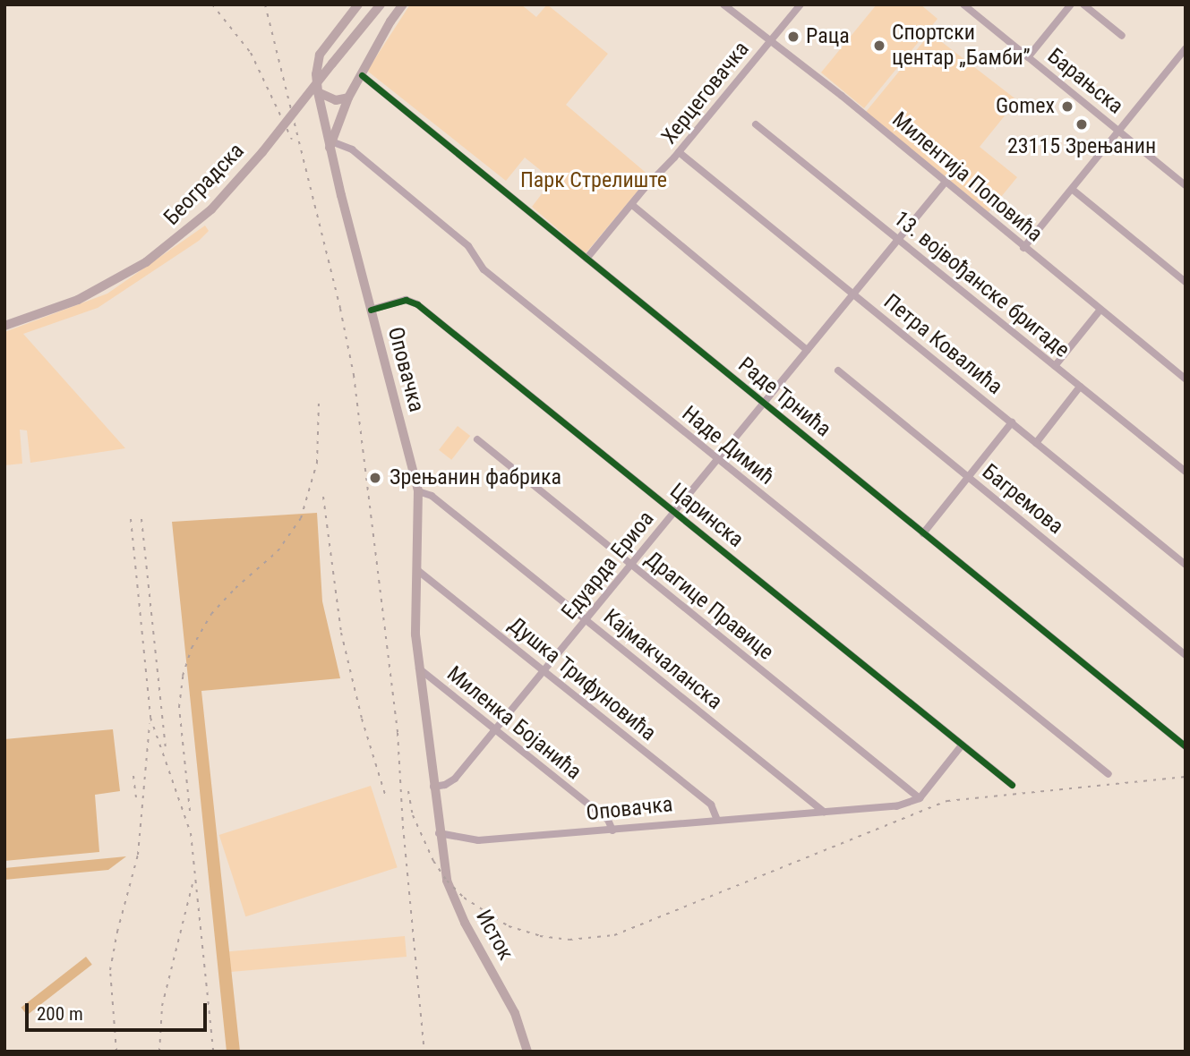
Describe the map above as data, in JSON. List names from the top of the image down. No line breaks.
{"streets":{"main road":["Београдска","Оповачка","Исток"],"street":["Барањска","Херцеговачка","Милентија Поповића","13. војвођанске бригаде","Петра Ковалића","Раде Трнића","Наде Димић","Багремова","Царинска","Едуарда Ериоа","Драгице Правице","Кајмакчаланска","Душка Трифуновића","Миленка Бојанића"]},"crossings":[["Херцеговачка","Милентија Поповића"],["Херцеговачка","Петра Ковалића"],["Херцеговачка","Раде Трнића"],["Милентија Поповића","Едуарда Ериоа"],["13. војвођанске бригаде","Едуарда Ериоа"],["Петра Ковалића","Едуарда Ериоа"],["Оповачка","Наде Димић"],["Оповачка","Царинска"],["Оповачка","Драгице Правице"],["Оповачка","Кајмакчаланска"],["Оповачка","Душка Трифуновића"],["Оповачка","Миленка Бојанића"],["Оповачка","Исток"],["Раде Трнића","Едуарда Ериоа"],["Наде Димић","Едуарда Ериоа"],["Царинска","Едуарда Ериоа"],["Едуарда Ериоа","Драгице Правице"],["Едуарда Ериоа","Кајмакчаланска"],["Едуарда Ериоа","Душка Трифуновића"],["Едуарда Ериоа","Миленка Бојанића"],["Едуарда Ериоа","Исток"],["Миленка Бојанића","Исток"]],"parks":["Парк Стрелиште"],"places":["Раца","Спортски центар „Бамби”","Gomex","23115 Зрењанин","Зрењанин фабрика"],"scale_bar":"200 m"}
